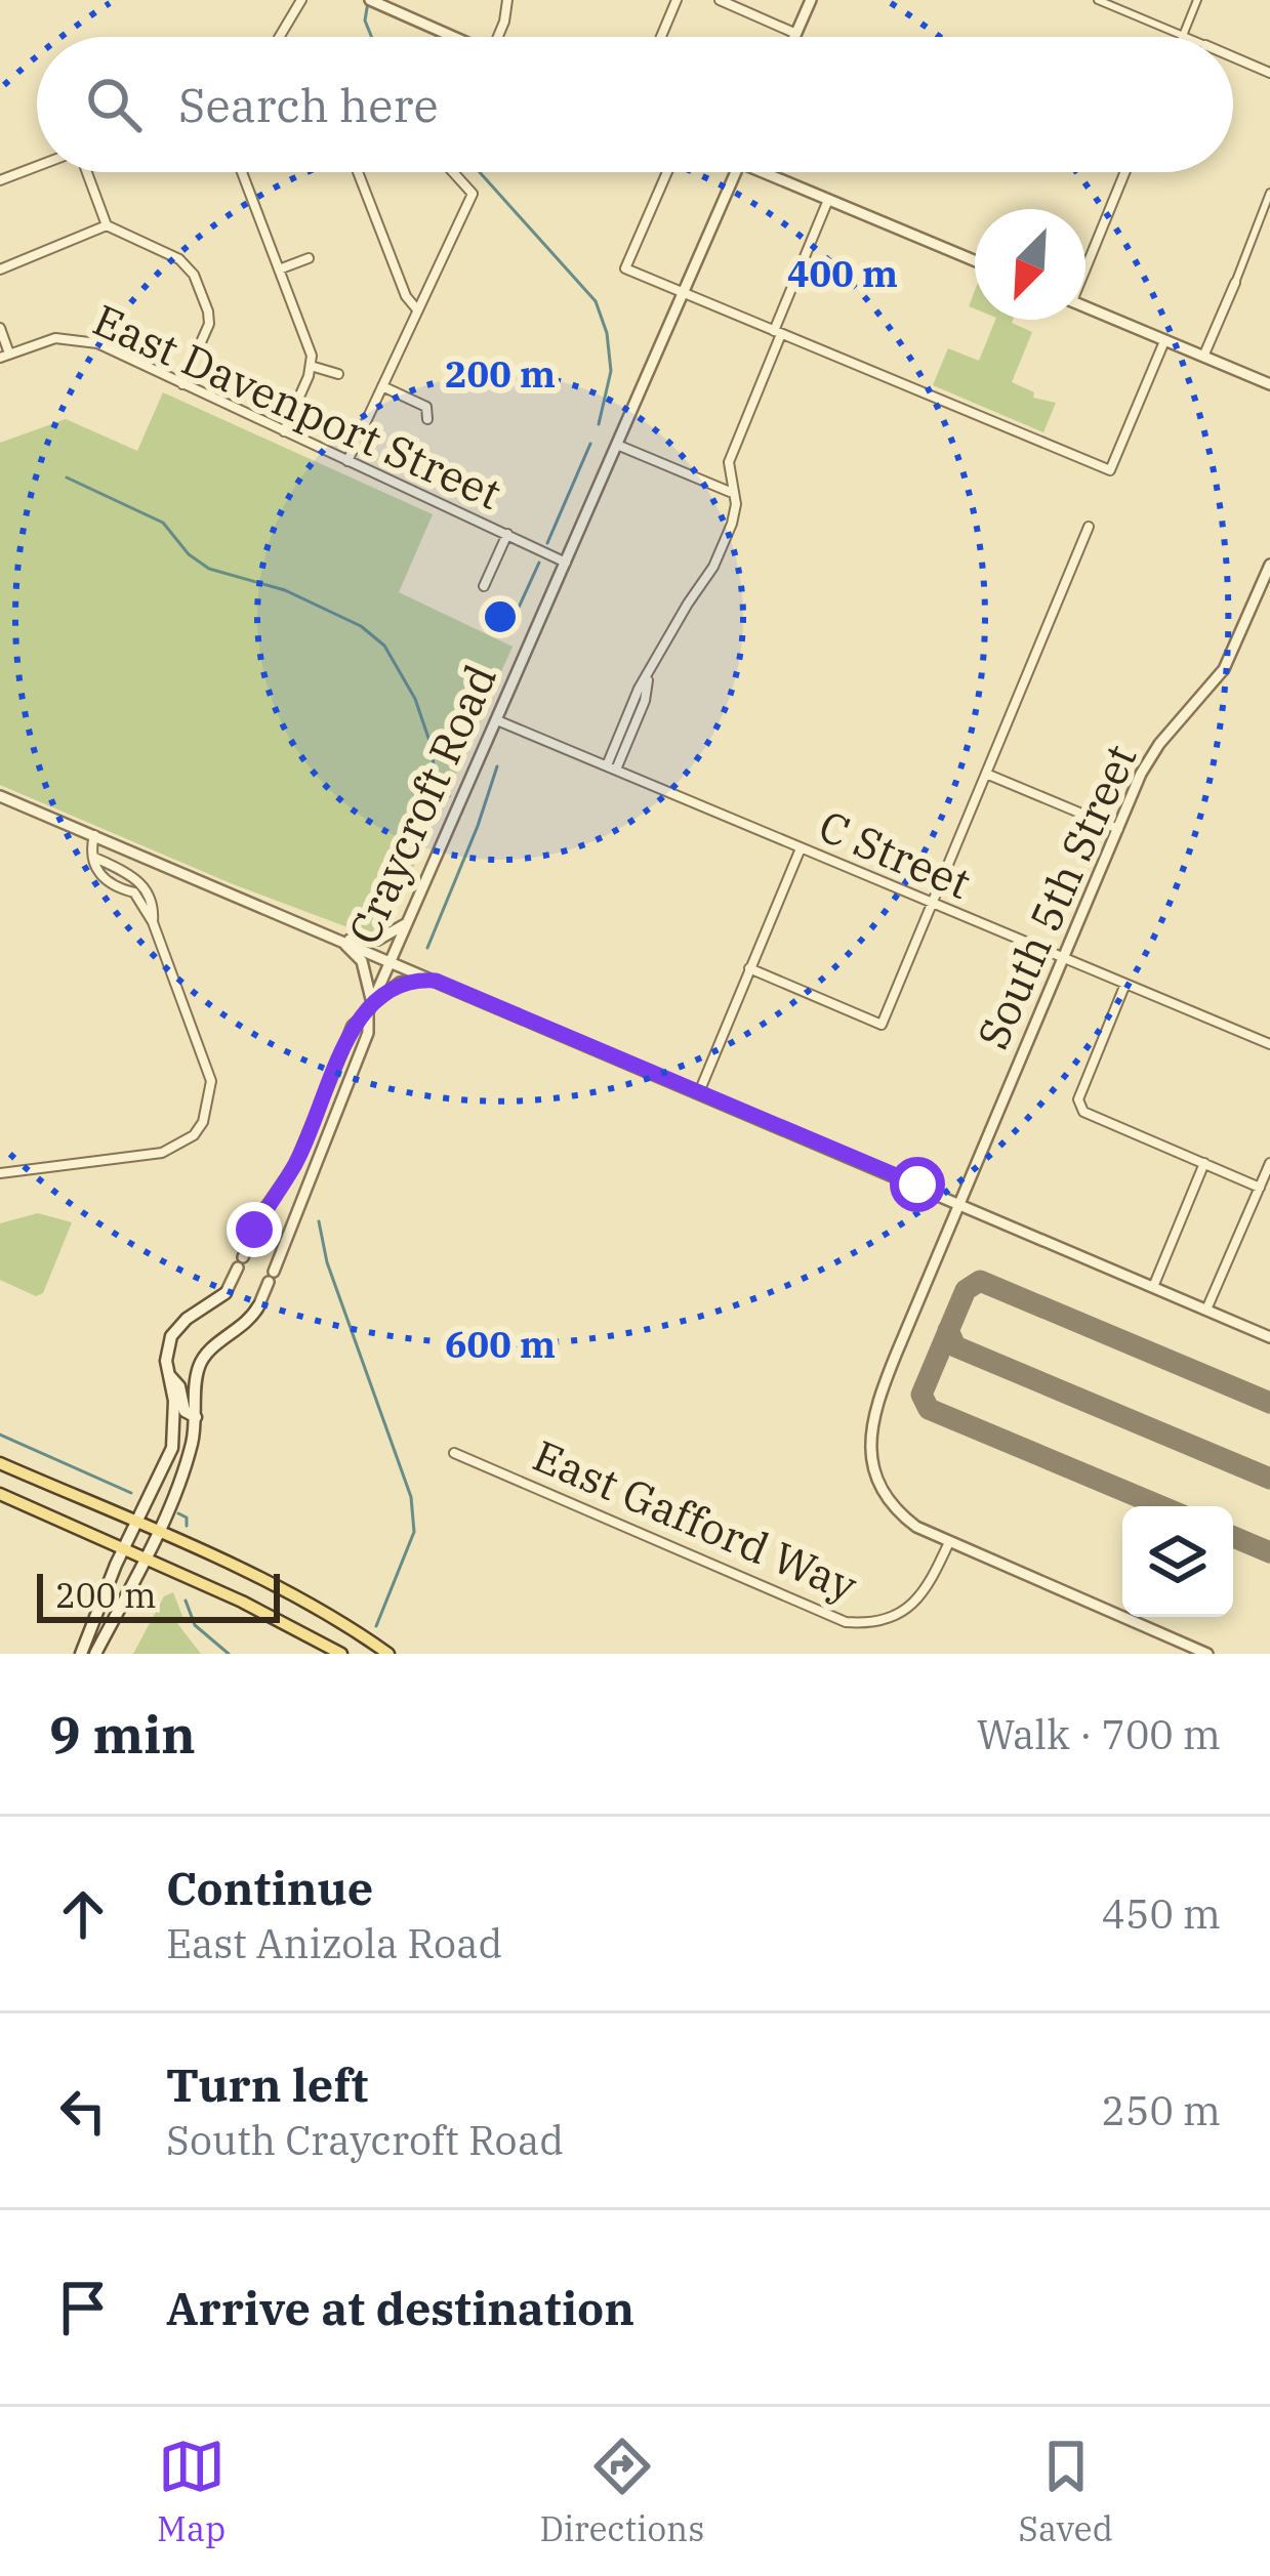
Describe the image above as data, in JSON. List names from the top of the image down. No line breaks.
{"streets":{"street":["East Davenport Street","Craycroft Road","C Street","South 5th Street","East Gafford Way"]},"crossings":[["East Davenport Street","Craycroft Road"],["Craycroft Road","C Street"],["C Street","South 5th Street"],["South 5th Street","East Gafford Way"]],"scale_bar":"200 m","north":"bottom left","page":{"search":"Search here","scale":"200 m","heading":["9 min","Walk · 700 m"],"list":[["Continue","East Anizola Road","450 m"],["Turn left","South Craycroft Road","250 m"],"Arrive at destination"],"nav":["Map","Directions","Saved"]},"rings":["400 m","200 m","600 m"]}
